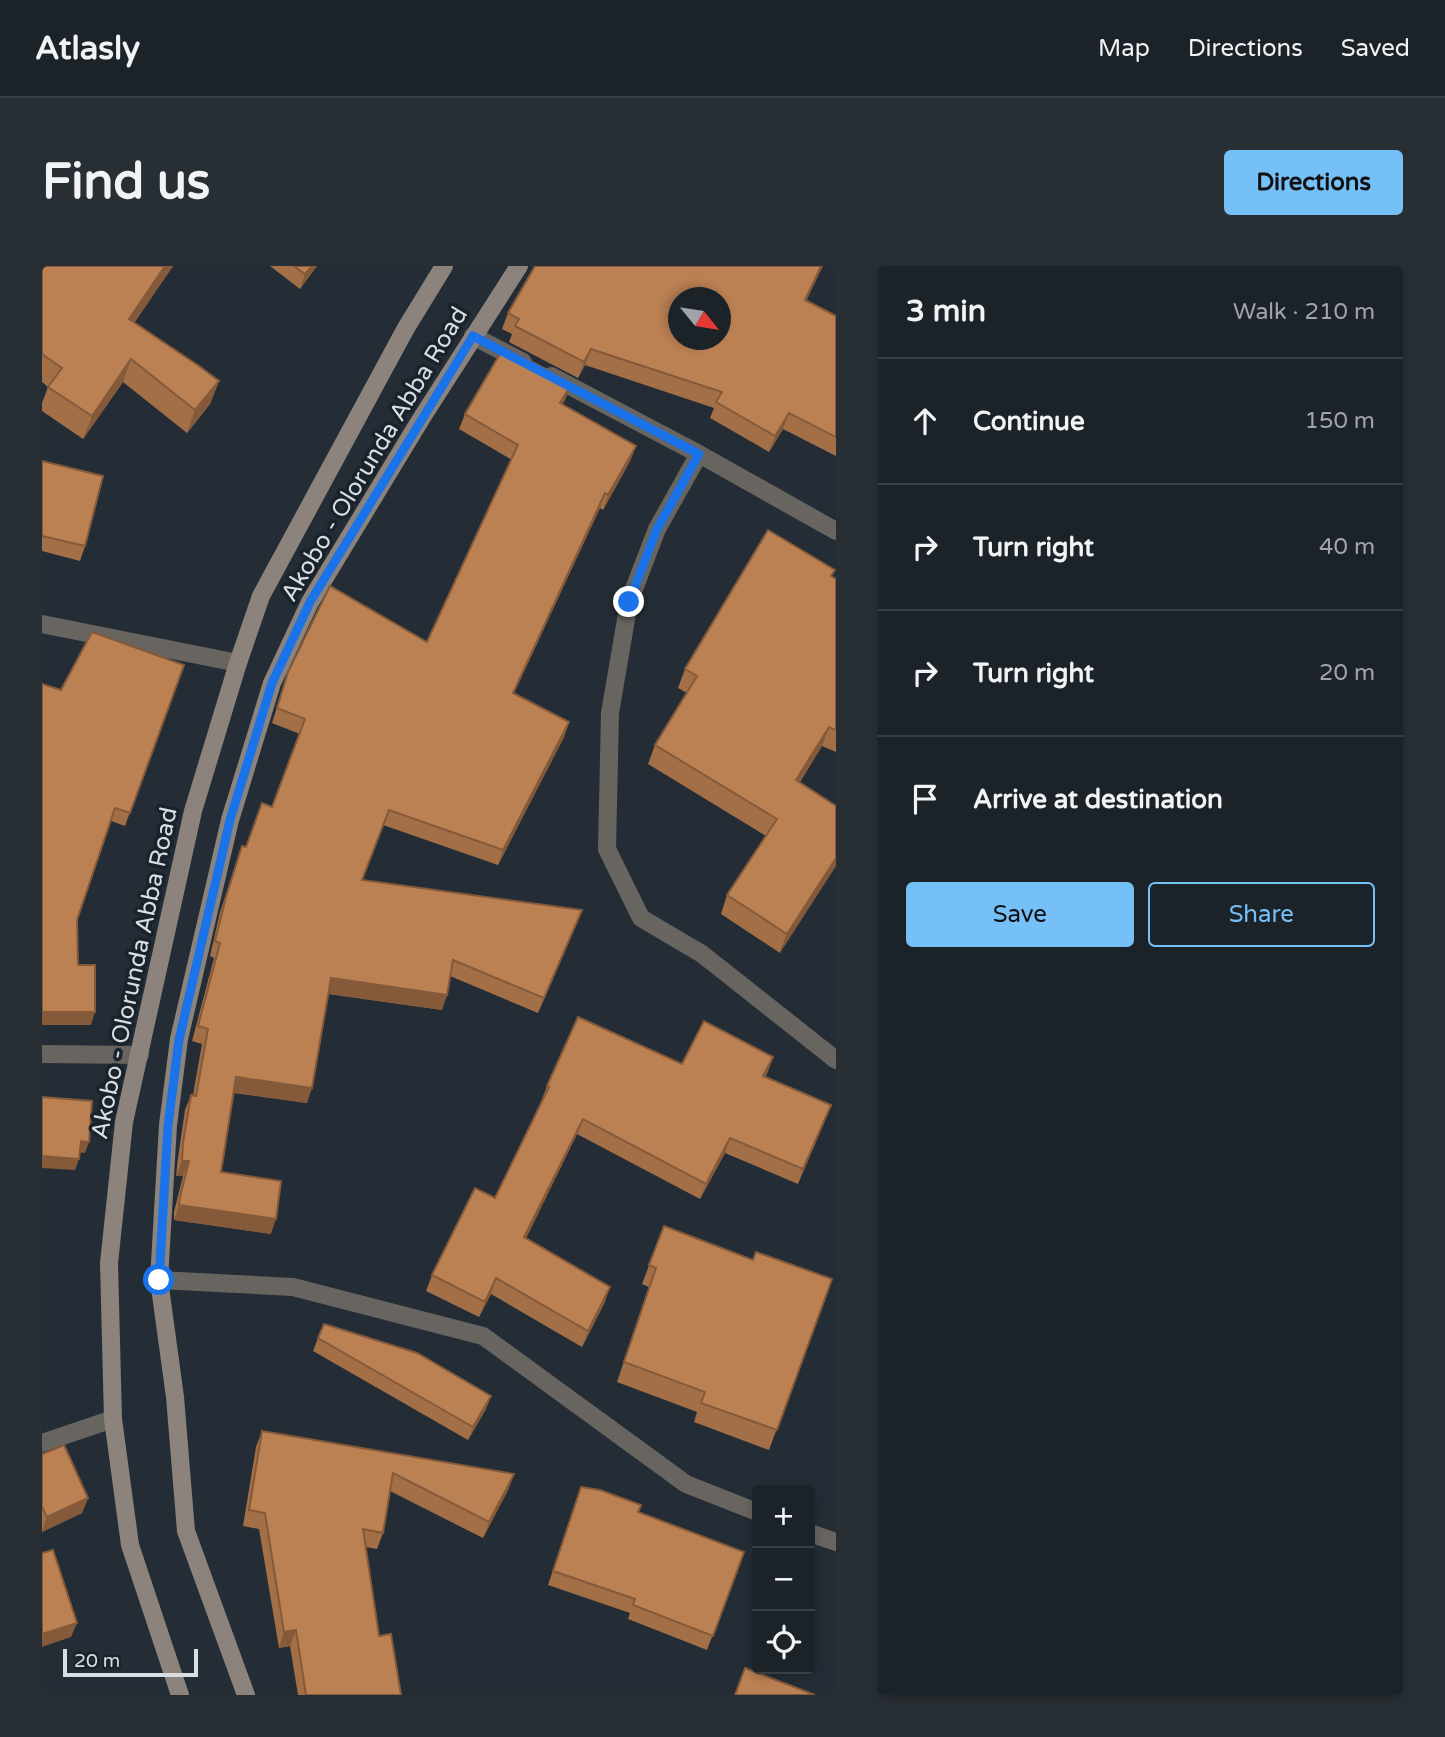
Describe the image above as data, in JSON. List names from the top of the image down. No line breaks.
{"streets":{"main road":["Akobo - Olorunda Abba Road"]},"scale_bar":"20 m","north":"bottom right","page":{"header":"Atlasly","nav":["Map","Directions","Saved"],"buttons":["Directions",["Save","Share"]],"title":"Find us","heading":["3 min","Walk · 210 m"],"list":[["Continue","150 m"],["Turn right","40 m"],["Turn right","20 m"],"Arrive at destination"],"map_buttons":["+","−"],"scale":"20 m"}}
